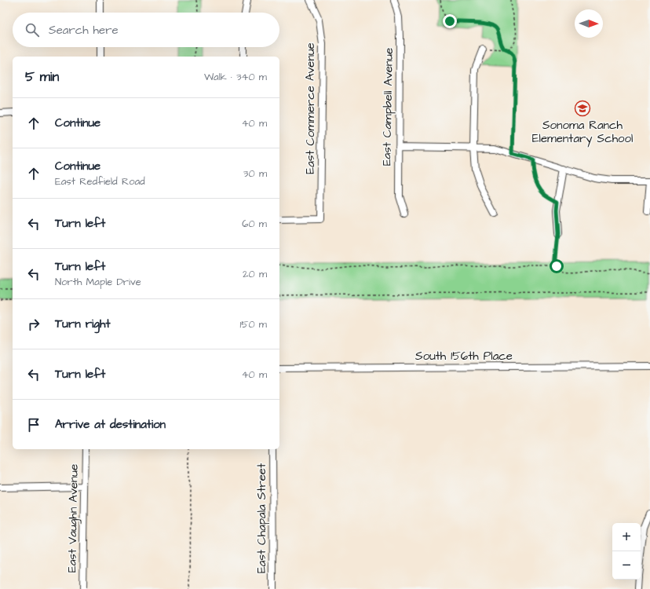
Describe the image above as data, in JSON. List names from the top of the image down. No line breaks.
{"streets":{"street":["East Campbell Avenue","East Commerce Avenue","South 156th Place","East Vaughn Avenue","East Chapala Street"]},"places":{"school or university":["Sonoma Ranch Elementary School"]},"north":"right","page":{"search":"Search here","heading":["5 min","Walk · 340 m"],"list":[["Continue","40 m"],["Continue","East Redfield Road","30 m"],["Turn left","60 m"],["Turn left","North Maple Drive","20 m"],["Turn right","150 m"],["Turn left","40 m"],"Arrive at destination"],"map_buttons":["+","−"]}}
